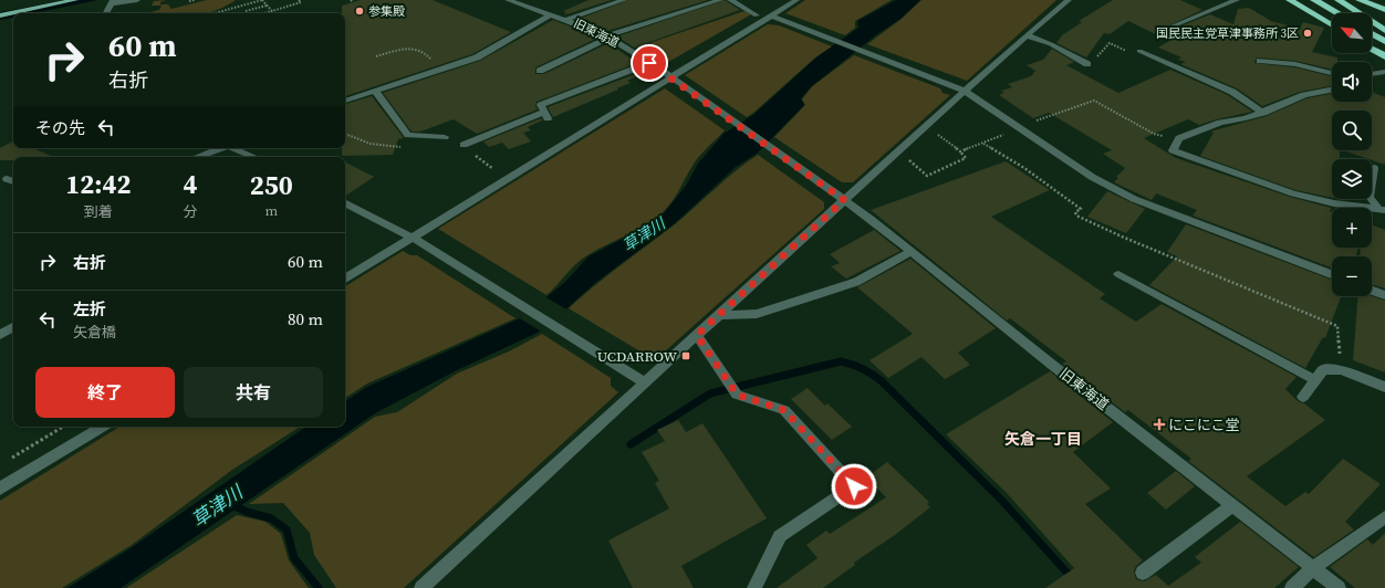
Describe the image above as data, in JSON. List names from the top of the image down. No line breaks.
{"streets":{"street":["旧東海道"]},"districts":["矢倉一丁目"],"water":["草津川"],"places":{"other":["参集殿","国民民主党草津事務所 3区"],"transit":["UCDARROW"],"health":["にこにこ堂"]},"north":"top left","page":{"map_buttons":["+","−"],"turn":["60 m","右折"],"then":"その先","eta":["12:42","到着","4","分","250","m"],"list":[{"name":"右折","value":"60 m"},{"name":"左折","note":"矢倉橋","value":"80 m"}],"buttons":["終了","共有"]}}
